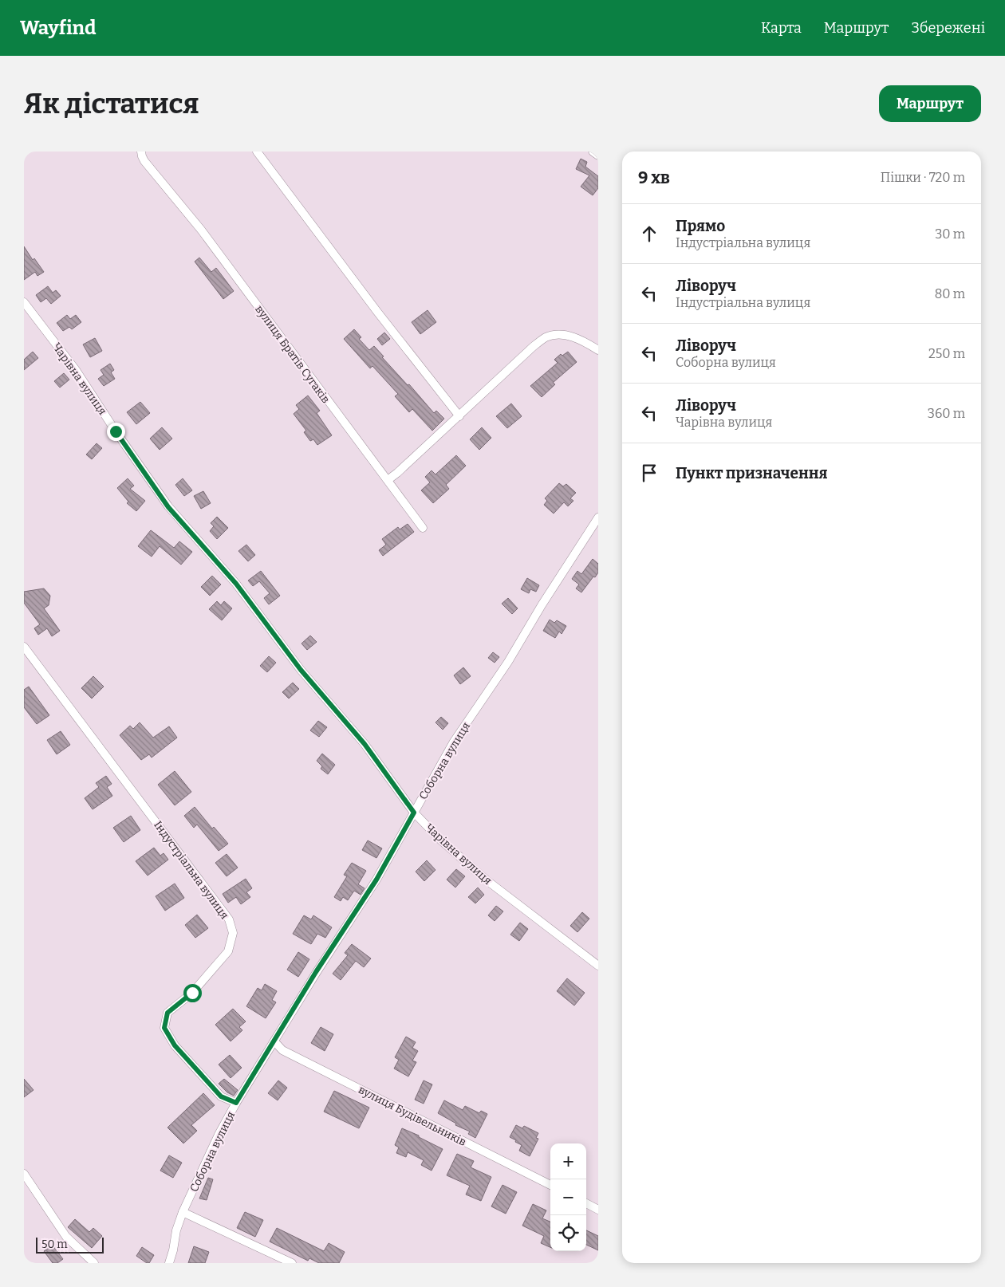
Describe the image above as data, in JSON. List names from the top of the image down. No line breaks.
{"streets":{"street":["вулиця Братів Сугаків","Чарівна вулиця","Соборна вулиця","Індустріальна вулиця","вулиця Будівельників"]},"crossings":[["Чарівна вулиця","Соборна вулиця"],["Соборна вулиця","Індустріальна вулиця"],["Соборна вулиця","вулиця Будівельників"]],"scale_bar":"50 m","page":{"header":"Wayfind","nav":["Карта","Маршрут","Збережені"],"buttons":"Маршрут","title":"Як дістатися","heading":["9 хв","Пішки · 720 m"],"list":[["Прямо","Індустріальна вулиця","30 m"],["Ліворуч","Індустріальна вулиця","80 m"],["Ліворуч","Соборна вулиця","250 m"],["Ліворуч","Чарівна вулиця","360 m"],"Пункт призначення"],"map_buttons":["+","−"],"scale":"50 m"}}
